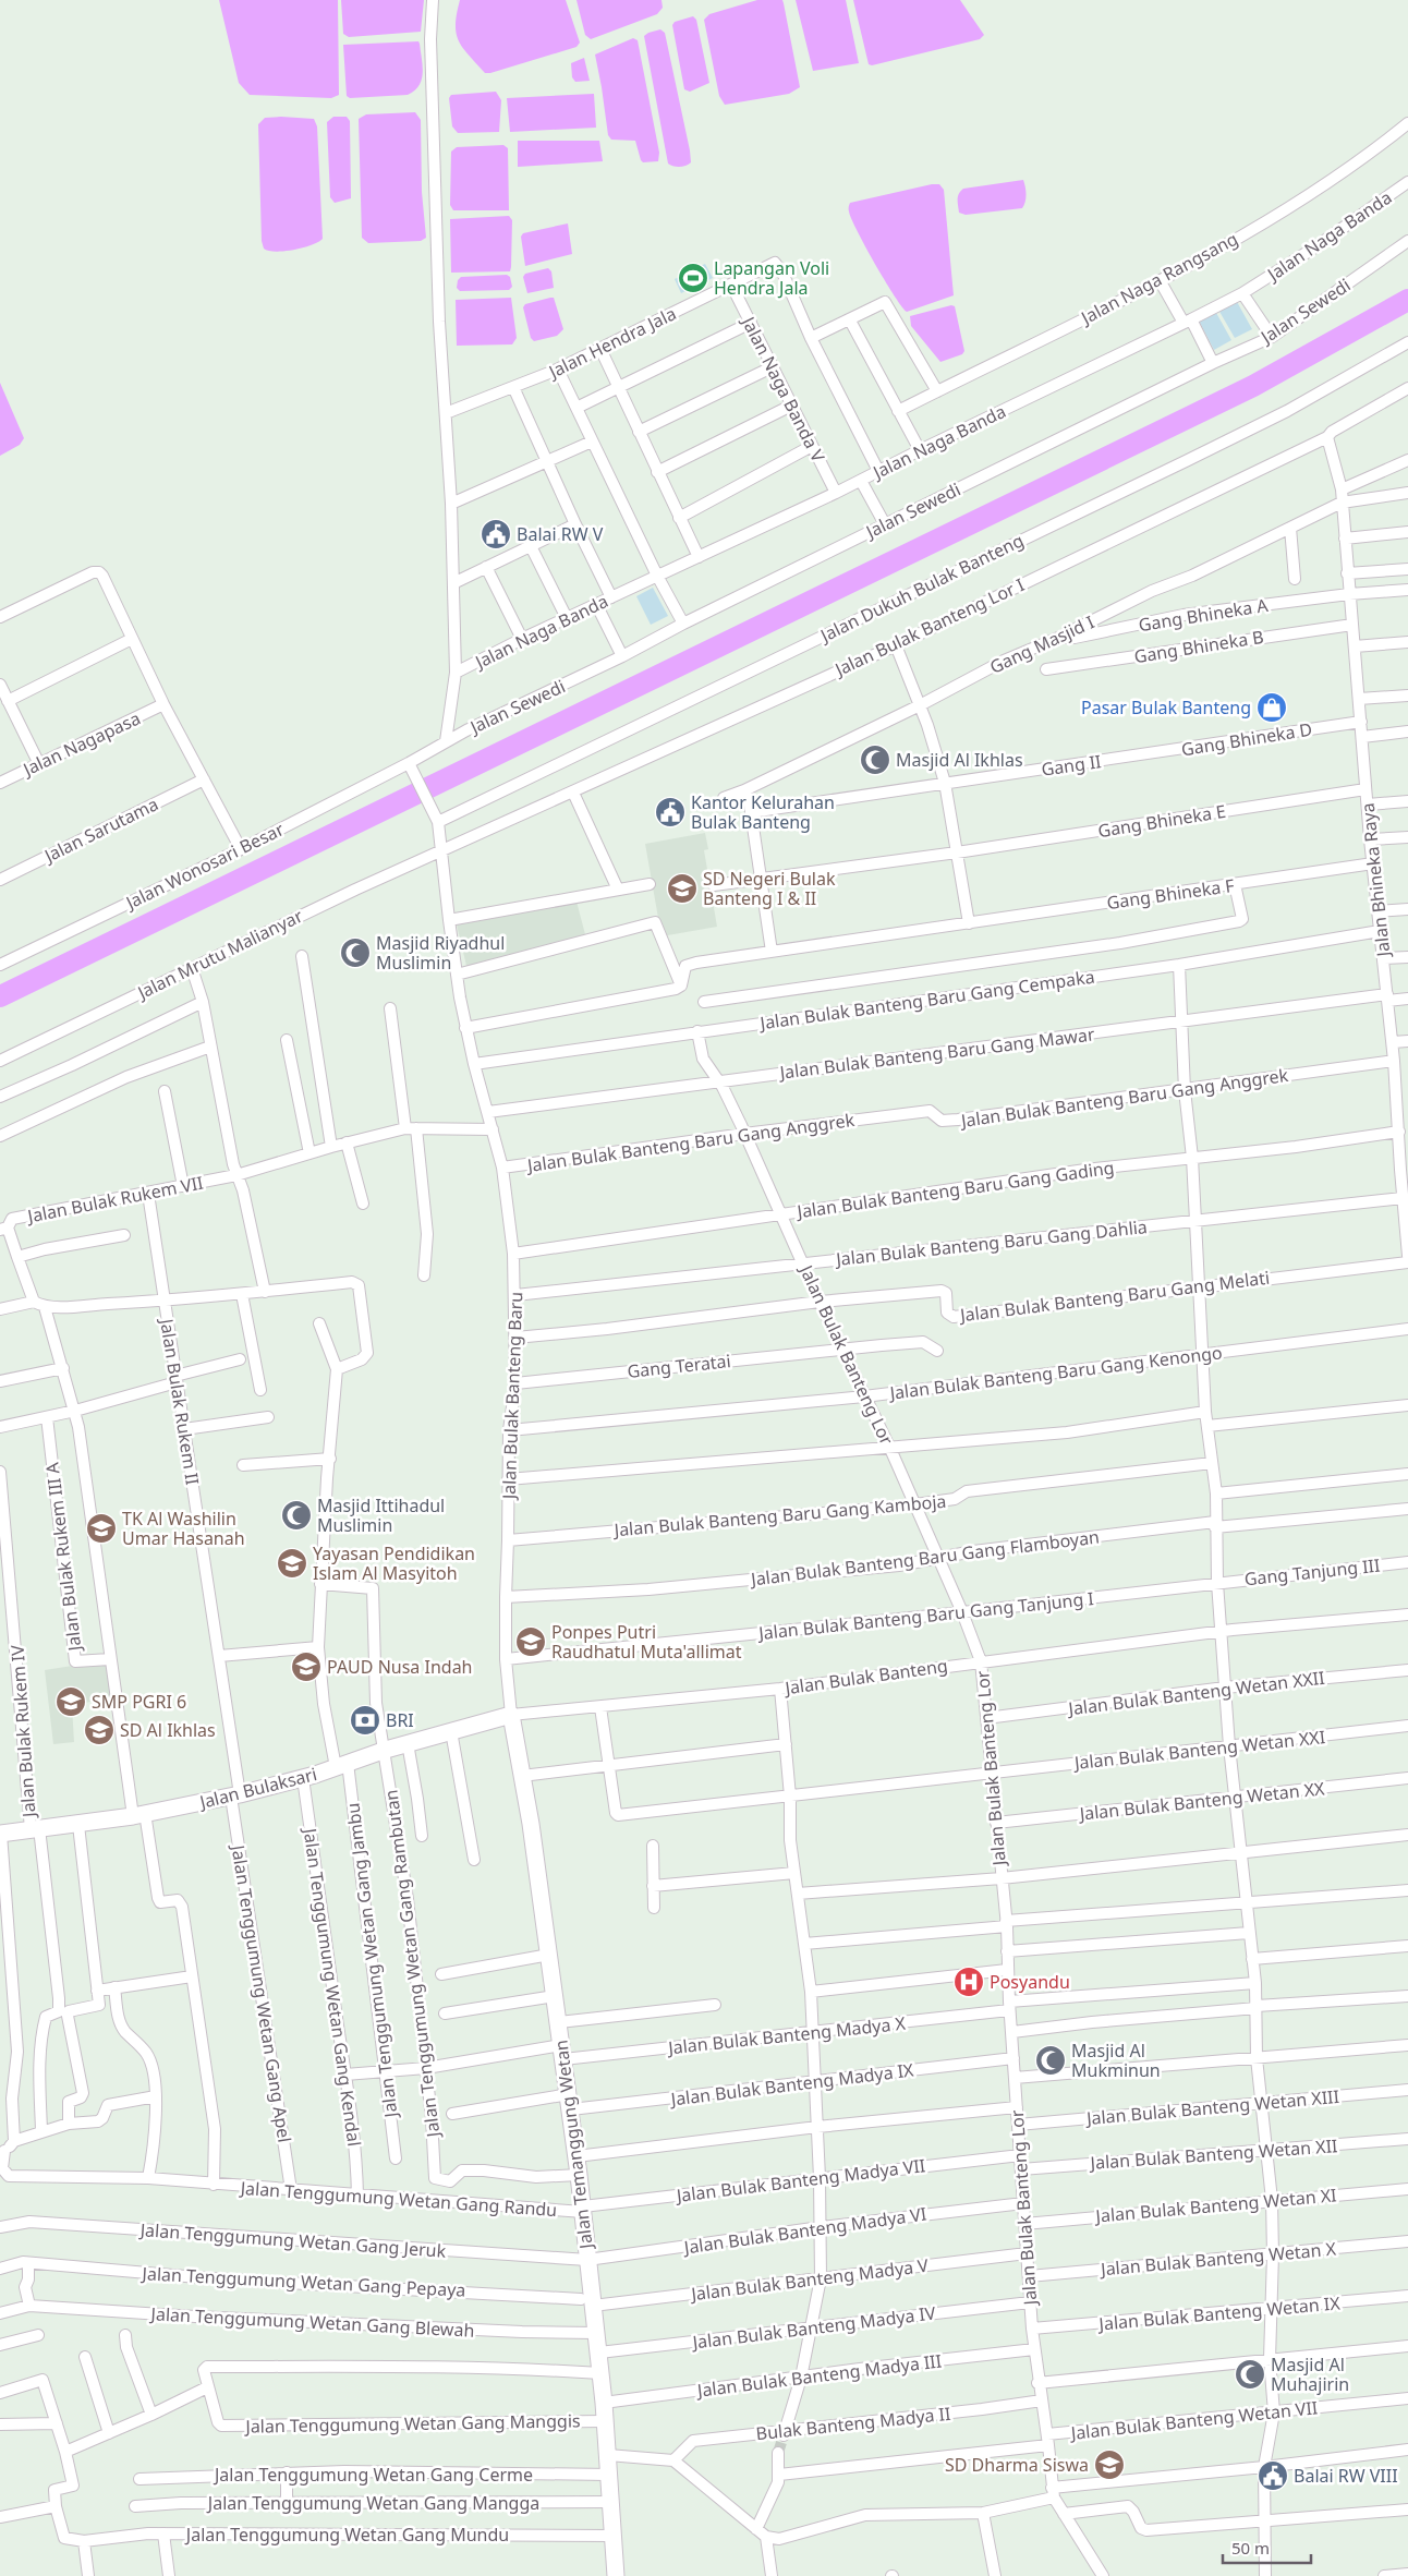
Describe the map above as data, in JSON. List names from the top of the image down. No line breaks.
{"streets":{"street":["Jalan Naga Banda","Jalan Naga Rangsang","Jalan Sewedi","Jalan Hendra Jala","Jalan Naga Banda V","Jalan Dukuh Bulak Banteng","Gang Bhineka A","Jalan Bulak Banteng Lor I","Gang Masjid I","Gang Bhineka B","Gang Bhineka D","Jalan Nagapasa","Gang II","Gang Bhineka E","Jalan Sarutama","Jalan Wonosari Besar","Jalan Bhineka Raya","Gang Bhineka F","Jalan Mrutu Malianyar","Jalan Bulak Banteng Baru Gang Cempaka","Jalan Bulak Banteng Baru Gang Mawar","Jalan Bulak Banteng Baru Gang Anggrek","Jalan Bulak Banteng Baru Gang Gading","Jalan Bulak Rukem VII","Jalan Bulak Banteng Baru Gang Dahlia","Jalan Bulak Banteng Baru Gang Melati","Jalan Bulak Banteng Lor","Gang Teratai","Jalan Bulak Banteng Baru Gang Kenongo","Jalan Bulak Banteng Baru","Jalan Bulak Rukem II","Jalan Bulak Banteng Baru Gang Kamboja","Jalan Bulak Rukem III A","Jalan Bulak Banteng Baru Gang Flamboyan","Gang Tanjung III","Jalan Bulak Banteng Baru Gang Tanjung I","Jalan Bulak Banteng","Jalan Bulak Banteng Wetan XXII","Jalan Bulak Rukem IV","Jalan Bulak Banteng Wetan XXI","Jalan Bulaksari","Jalan Bulak Banteng Wetan XX","Jalan Tenggumung Wetan Gang Jambu","Jalan Tenggumung Wetan Gang Rambutan","Jalan Tenggumung Wetan Gang Kendal","Jalan Tenggumung Wetan Gang Apel","Jalan Bulak Banteng Madya X","Jalan Bulak Banteng Madya IX","Jalan Bulak Banteng Wetan XIII","Jalan Temanggung Wetan","Jalan Bulak Banteng Wetan XII","Jalan Bulak Banteng Madya VII","Jalan Tenggumung Wetan Gang Randu","Jalan Bulak Banteng Wetan XI","Jalan Bulak Banteng Madya VI","Jalan Tenggumung Wetan Gang Jeruk","Jalan Bulak Banteng Wetan X","Jalan Bulak Banteng Madya V","Jalan Tenggumung Wetan Gang Pepaya","Jalan Bulak Banteng Wetan IX","Jalan Tenggumung Wetan Gang Blewah","Jalan Bulak Banteng Madya IV","Jalan Bulak Banteng Madya III","Jalan Bulak Banteng Wetan VII","Jalan Tenggumung Wetan Gang Manggis","Bulak Banteng Madya II","Jalan Tenggumung Wetan Gang Cerme","Jalan Tenggumung Wetan Gang Mangga","Jalan Tenggumung Wetan Gang Mundu"]},"crossings":[["Jalan Naga Banda","Jalan Naga Banda V"],["Jalan Sewedi","Jalan Wonosari Besar"],["Jalan Sewedi","Jalan Bulak Banteng Baru"],["Jalan Hendra Jala","Jalan Naga Banda V"],["Jalan Dukuh Bulak Banteng","Jalan Bulak Banteng Baru"],["Gang Bhineka A","Gang Masjid I"],["Gang Bhineka A","Jalan Bhineka Raya"],["Jalan Bulak Banteng Lor I","Jalan Bhineka Raya"],["Jalan Bulak Banteng Lor I","Jalan Mrutu Malianyar"],["Jalan Bulak Banteng Lor I","Jalan Bulak Banteng Baru"],["Gang Masjid I","Jalan Bhineka Raya"],["Gang Bhineka B","Jalan Bhineka Raya"],["Gang Bhineka D","Gang II"],["Gang Bhineka D","Jalan Bhineka Raya"],["Gang Bhineka E","Jalan Bhineka Raya"],["Jalan Wonosari Besar","Jalan Bulak Banteng Baru"],["Jalan Bhineka Raya","Gang Bhineka F"],["Jalan Bhineka Raya","Jalan Bulak Banteng Baru Gang Cempaka"],["Jalan Bhineka Raya","Jalan Bulak Banteng Baru Gang Mawar"],["Jalan Bhineka Raya","Jalan Bulak Banteng Baru Gang Anggrek"],["Jalan Bhineka Raya","Jalan Bulak Banteng Baru Gang Gading"],["Jalan Bhineka Raya","Jalan Bulak Banteng Baru Gang Dahlia"],["Jalan Mrutu Malianyar","Jalan Bulak Banteng Baru"],["Jalan Bulak Banteng Baru Gang Cempaka","Jalan Bulak Banteng Lor"],["Jalan Bulak Banteng Baru Gang Cempaka","Jalan Bulak Banteng Baru"],["Jalan Bulak Banteng Baru Gang Mawar","Jalan Bulak Banteng Lor"],["Jalan Bulak Banteng Baru Gang Mawar","Jalan Bulak Banteng Baru"],["Jalan Bulak Banteng Baru Gang Anggrek","Jalan Bulak Banteng Lor"],["Jalan Bulak Banteng Baru Gang Anggrek","Jalan Bulak Banteng Baru"],["Jalan Bulak Banteng Baru Gang Gading","Jalan Bulak Banteng Lor"],["Jalan Bulak Banteng Baru Gang Gading","Jalan Bulak Banteng Baru"],["Jalan Bulak Rukem VII","Jalan Bulak Banteng Baru"],["Jalan Bulak Rukem VII","Jalan Bulak Rukem II"],["Jalan Bulak Banteng Baru Gang Dahlia","Jalan Bulak Banteng Lor"],["Jalan Bulak Banteng Baru Gang Dahlia","Jalan Bulak Banteng Baru"],["Jalan Bulak Banteng Baru Gang Melati","Jalan Bulak Banteng Lor"],["Jalan Bulak Banteng Baru Gang Melati","Jalan Bulak Banteng Baru"],["Jalan Bulak Banteng Lor","Gang Teratai"],["Jalan Bulak Banteng Lor","Jalan Bulak Banteng Baru Gang Kenongo"],["Jalan Bulak Banteng Lor","Jalan Bulak Banteng Baru Gang Kamboja"],["Jalan Bulak Banteng Lor","Jalan Bulak Banteng Baru Gang Flamboyan"],["Jalan Bulak Banteng Lor","Jalan Bulak Banteng Baru Gang Tanjung I"],["Jalan Bulak Banteng Lor","Jalan Bulak Banteng"],["Jalan Bulak Banteng Lor","Jalan Bulak Banteng Wetan XXII"],["Jalan Bulak Banteng Lor","Jalan Bulak Banteng Wetan XXI"],["Jalan Bulak Banteng Lor","Jalan Bulak Banteng Wetan XX"],["Jalan Bulak Banteng Lor","Jalan Bulak Banteng Madya X"],["Jalan Bulak Banteng Lor","Jalan Bulak Banteng Madya IX"],["Jalan Bulak Banteng Lor","Jalan Bulak Banteng Wetan XIII"],["Jalan Bulak Banteng Lor","Jalan Bulak Banteng Wetan XII"],["Jalan Bulak Banteng Lor","Jalan Bulak Banteng Madya VII"],["Jalan Bulak Banteng Lor","Jalan Bulak Banteng Wetan XI"],["Jalan Bulak Banteng Lor","Jalan Bulak Banteng Madya VI"],["Jalan Bulak Banteng Lor","Jalan Bulak Banteng Wetan X"],["Jalan Bulak Banteng Lor","Jalan Bulak Banteng Madya V"],["Jalan Bulak Banteng Lor","Jalan Bulak Banteng Wetan IX"],["Jalan Bulak Banteng Lor","Jalan Bulak Banteng Madya IV"],["Jalan Bulak Banteng Lor","Jalan Bulak Banteng Madya III"],["Jalan Bulak Banteng Lor","Jalan Bulak Banteng Wetan VII"],["Jalan Bulak Banteng Lor","Bulak Banteng Madya II"],["Gang Teratai","Jalan Bulak Banteng Baru"],["Jalan Bulak Banteng Baru Gang Kenongo","Jalan Bulak Banteng Baru"],["Jalan Bulak Banteng Baru","Jalan Bulak Banteng Baru Gang Kamboja"],["Jalan Bulak Banteng Baru","Jalan Bulak Banteng Baru Gang Flamboyan"],["Jalan Bulak Banteng Baru","Jalan Bulak Banteng Baru Gang Tanjung I"],["Jalan Bulak Banteng Baru","Jalan Bulak Banteng"],["Jalan Bulak Banteng Baru","Jalan Bulaksari"],["Jalan Bulak Banteng Baru","Jalan Temanggung Wetan"],["Jalan Bulak Rukem II","Jalan Bulaksari"],["Jalan Bulak Rukem II","Jalan Tenggumung Wetan Gang Apel"],["Gang Tanjung III","Jalan Bulak Banteng Baru Gang Tanjung I"],["Jalan Bulak Banteng","Jalan Bulaksari"],["Jalan Bulak Banteng","Jalan Temanggung Wetan"],["Jalan Bulak Rukem IV","Jalan Bulaksari"],["Jalan Bulaksari","Jalan Tenggumung Wetan Gang Jambu"],["Jalan Bulaksari","Jalan Tenggumung Wetan Gang Rambutan"],["Jalan Bulaksari","Jalan Tenggumung Wetan Gang Kendal"],["Jalan Bulaksari","Jalan Tenggumung Wetan Gang Apel"],["Jalan Bulaksari","Jalan Temanggung Wetan"],["Jalan Tenggumung Wetan Gang Jambu","Jalan Tenggumung Wetan Gang Rambutan"],["Jalan Tenggumung Wetan Gang Jambu","Jalan Bulak Banteng Madya X"],["Jalan Tenggumung Wetan Gang Rambutan","Jalan Bulak Banteng Madya X"],["Jalan Tenggumung Wetan Gang Rambutan","Jalan Temanggung Wetan"],["Jalan Tenggumung Wetan Gang Kendal","Jalan Bulak Banteng Madya X"],["Jalan Tenggumung Wetan Gang Kendal","Jalan Tenggumung Wetan Gang Randu"],["Jalan Tenggumung Wetan Gang Apel","Jalan Tenggumung Wetan Gang Randu"],["Jalan Bulak Banteng Madya X","Jalan Temanggung Wetan"],["Jalan Bulak Banteng Madya IX","Jalan Temanggung Wetan"],["Jalan Temanggung Wetan","Jalan Bulak Banteng Madya VII"],["Jalan Temanggung Wetan","Jalan Tenggumung Wetan Gang Randu"],["Jalan Temanggung Wetan","Jalan Bulak Banteng Madya VI"],["Jalan Temanggung Wetan","Jalan Tenggumung Wetan Gang Jeruk"],["Jalan Temanggung Wetan","Jalan Bulak Banteng Madya V"],["Jalan Temanggung Wetan","Jalan Tenggumung Wetan Gang Pepaya"],["Jalan Temanggung Wetan","Jalan Tenggumung Wetan Gang Blewah"],["Jalan Temanggung Wetan","Jalan Bulak Banteng Madya IV"],["Jalan Temanggung Wetan","Jalan Bulak Banteng Madya III"],["Jalan Temanggung Wetan","Jalan Tenggumung Wetan Gang Manggis"],["Jalan Temanggung Wetan","Jalan Tenggumung Wetan Gang Cerme"],["Jalan Temanggung Wetan","Jalan Tenggumung Wetan Gang Mangga"],["Jalan Temanggung Wetan","Jalan Tenggumung Wetan Gang Mundu"],["Jalan Bulak Banteng Madya VII","Jalan Tenggumung Wetan Gang Randu"],["Jalan Bulak Banteng Madya VI","Jalan Tenggumung Wetan Gang Jeruk"],["Jalan Bulak Banteng Madya V","Jalan Tenggumung Wetan Gang Pepaya"]],"places":{"sports":["Lapangan Voli Hendra Jala"],"public building":["Balai RW V","Kantor Kelurahan Bulak Banteng","Balai RW VIII"],"shop":["Pasar Bulak Banteng"],"mosque":["Masjid Al Ikhlas","Masjid Riyadhul Muslimin","Masjid Ittihadul Muslimin","Masjid Al Mukminun","Masjid Al Muhajirin"],"school or university":["SD Negeri Bulak Banteng I & II","TK Al Washilin Umar Hasanah","Yayasan Pendidikan Islam Al Masyitoh","Ponpes Putri Raudhatul Muta'allimat","PAUD Nusa Indah","SMP PGRI 6","SD Al Ikhlas","SD Dharma Siswa"],"bank":["BRI"],"hospital":["Posyandu"]},"scale_bar":"50 m"}
